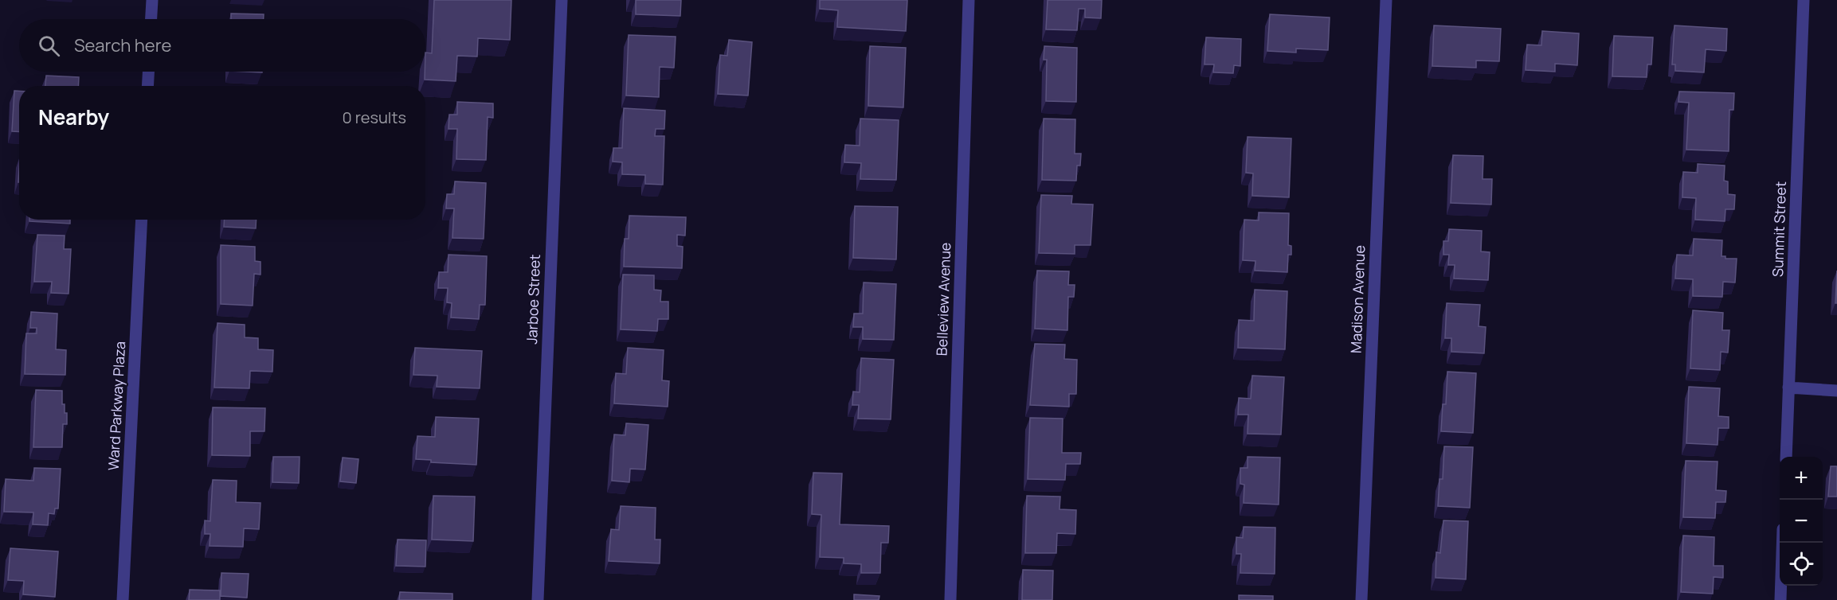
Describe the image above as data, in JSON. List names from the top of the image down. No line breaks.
{"streets":{"street":["Summit Street","Jarboe Street","Belleview Avenue","Madison Avenue","Ward Parkway Plaza"]},"page":{"search":"Search here","heading":["Nearby","0 results"],"map_buttons":["+","−"]}}
